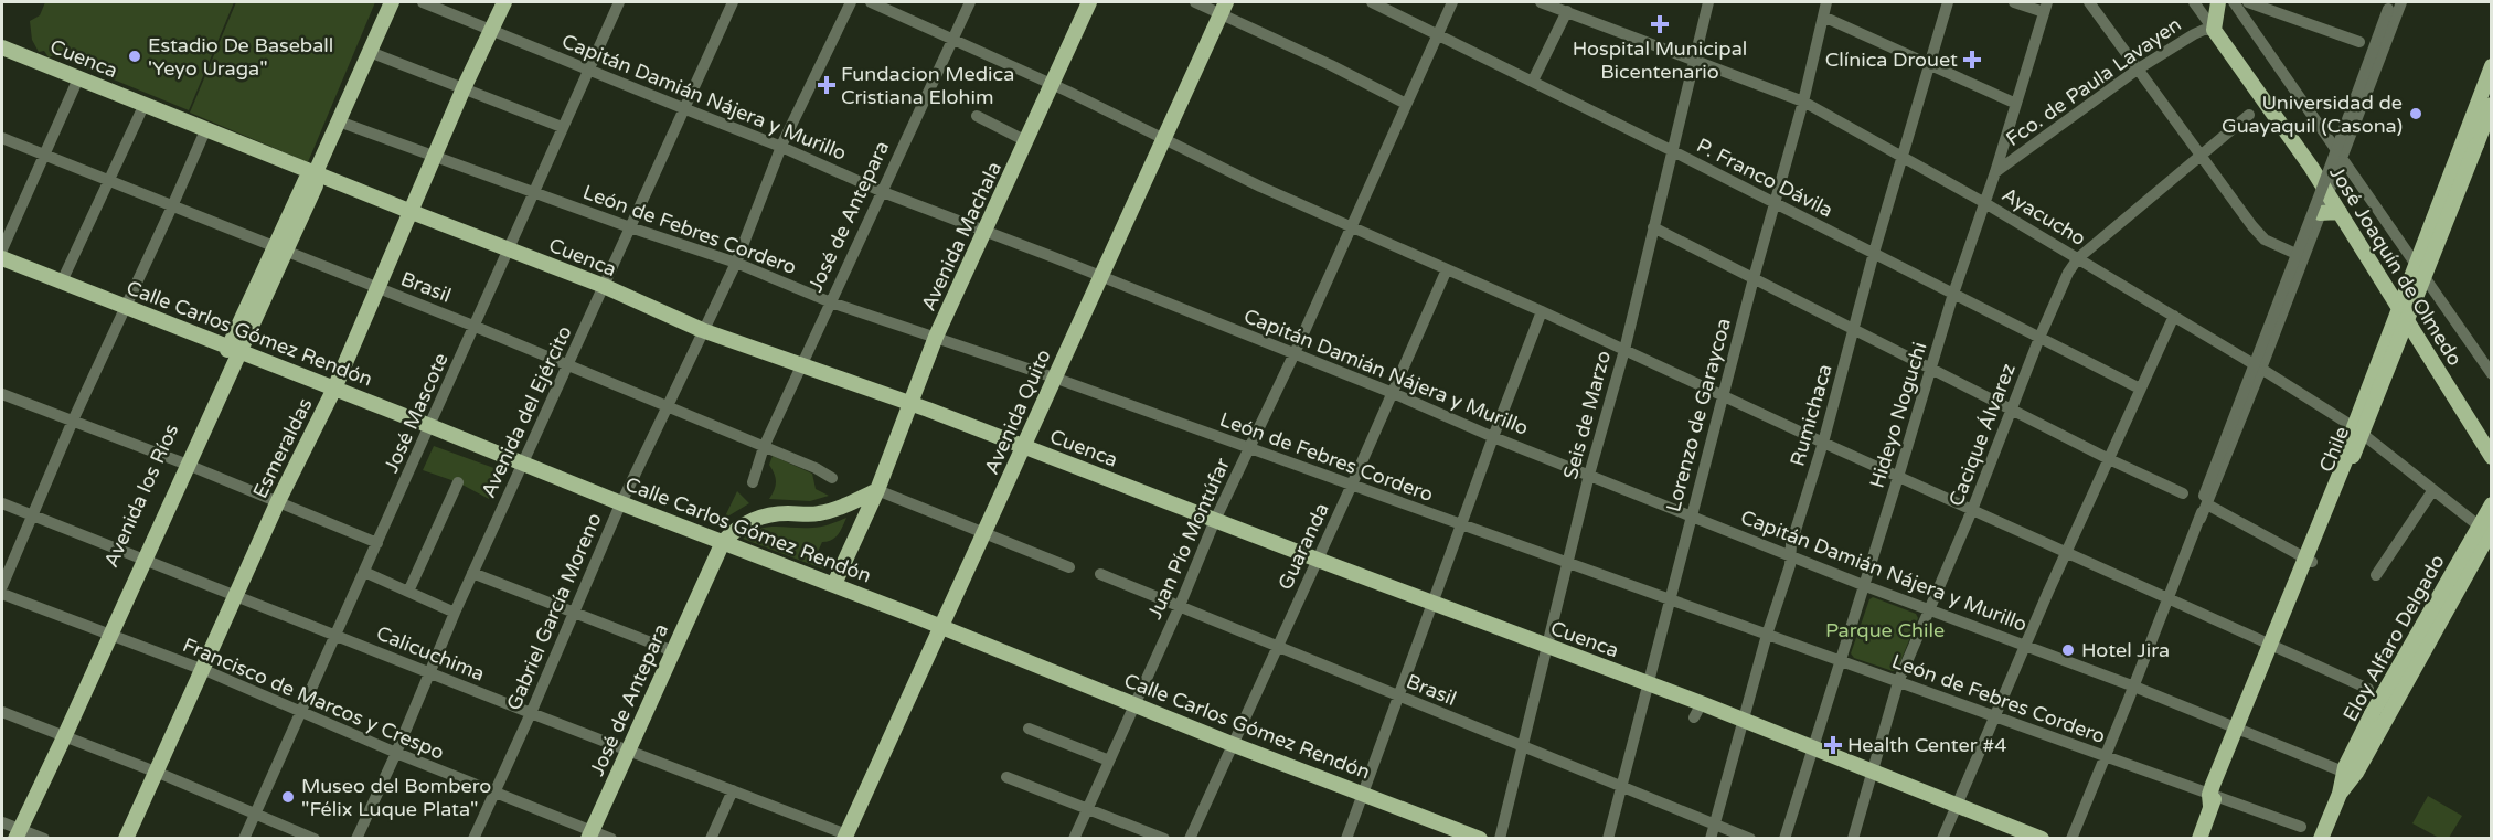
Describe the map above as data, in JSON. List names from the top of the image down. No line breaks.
{"streets":{"main road":["Cuenca","José de Antepara","Avenida Machala","José Joaquín de Olmedo","Calle Carlos Gómez Rendón","Avenida Quito","Esmeraldas","Chile","Avenida los Ríos","Eloy Alfaro Delgado"],"street":["Fco. de Paula Lavayen","Capitán Damián Nájera y Murillo","P. Franco Dávila","Ayacucho","León de Febres Cordero","Brasil","Avenida del Ejército","José Mascote","Seis de Marzo","Lorenzo de Garaycoa","Rumichaca","Hideyo Noguchi","Cacique Álvarez","Juan Pío Montúfar","Guaranda","Gabriel García Moreno","Calicuchima","Francisco de Marcos y Crespo"]},"crossings":[["Cuenca","José de Antepara"],["Cuenca","Avenida Machala"],["Cuenca","Avenida del Ejército"],["Cuenca","Avenida Quito"],["Cuenca","José Mascote"],["Cuenca","Seis de Marzo"],["Cuenca","Lorenzo de Garaycoa"],["Cuenca","Rumichaca"],["Cuenca","Hideyo Noguchi"],["Cuenca","Cacique Álvarez"],["Cuenca","Esmeraldas"],["Cuenca","Avenida los Ríos"],["Cuenca","Juan Pío Montúfar"],["Cuenca","Guaranda"],["Cuenca","Gabriel García Moreno"],["Fco. de Paula Lavayen","José Joaquín de Olmedo"],["Fco. de Paula Lavayen","Hideyo Noguchi"],["Capitán Damián Nájera y Murillo","José de Antepara"],["Capitán Damián Nájera y Murillo","Avenida Machala"],["Capitán Damián Nájera y Murillo","Avenida del Ejército"],["Capitán Damián Nájera y Murillo","Avenida Quito"],["Capitán Damián Nájera y Murillo","José Mascote"],["Capitán Damián Nájera y Murillo","Seis de Marzo"],["Capitán Damián Nájera y Murillo","Lorenzo de Garaycoa"],["Capitán Damián Nájera y Murillo","Rumichaca"],["Capitán Damián Nájera y Murillo","Hideyo Noguchi"],["Capitán Damián Nájera y Murillo","Cacique Álvarez"],["Capitán Damián Nájera y Murillo","Esmeraldas"],["Capitán Damián Nájera y Murillo","Chile"],["Capitán Damián Nájera y Murillo","Juan Pío Montúfar"],["Capitán Damián Nájera y Murillo","Guaranda"],["Capitán Damián Nájera y Murillo","Gabriel García Moreno"],["P. Franco Dávila","Seis de Marzo"],["P. Franco Dávila","Lorenzo de Garaycoa"],["P. Franco Dávila","Rumichaca"],["P. Franco Dávila","Hideyo Noguchi"],["P. Franco Dávila","Cacique Álvarez"],["P. Franco Dávila","Juan Pío Montúfar"],["José de Antepara","León de Febres Cordero"],["José de Antepara","Brasil"],["José de Antepara","Calle Carlos Gómez Rendón"],["José de Antepara","Calicuchima"],["José de Antepara","Francisco de Marcos y Crespo"],["Ayacucho","Seis de Marzo"],["Ayacucho","Lorenzo de Garaycoa"],["Ayacucho","Rumichaca"],["Ayacucho","Hideyo Noguchi"],["Ayacucho","Cacique Álvarez"],["Ayacucho","Chile"],["Ayacucho","Eloy Alfaro Delgado"],["León de Febres Cordero","Avenida Machala"],["León de Febres Cordero","Avenida del Ejército"],["León de Febres Cordero","Avenida Quito"],["León de Febres Cordero","José Mascote"],["León de Febres Cordero","Seis de Marzo"],["León de Febres Cordero","Lorenzo de Garaycoa"],["León de Febres Cordero","Rumichaca"],["León de Febres Cordero","Hideyo Noguchi"],["León de Febres Cordero","Cacique Álvarez"],["León de Febres Cordero","Esmeraldas"],["León de Febres Cordero","Chile"],["León de Febres Cordero","Avenida los Ríos"],["León de Febres Cordero","Juan Pío Montúfar"],["León de Febres Cordero","Guaranda"],["León de Febres Cordero","Gabriel García Moreno"],["Avenida Machala","Calle Carlos Gómez Rendón"],["José Joaquín de Olmedo","Chile"],["Brasil","Avenida del Ejército"],["Brasil","José Mascote"],["Brasil","Seis de Marzo"],["Brasil","Lorenzo de Garaycoa"],["Brasil","Rumichaca"],["Brasil","Esmeraldas"],["Brasil","Avenida los Ríos"],["Brasil","Juan Pío Montúfar"],["Brasil","Guaranda"],["Brasil","Gabriel García Moreno"],["Calle Carlos Gómez Rendón","Avenida del Ejército"],["Calle Carlos Gómez Rendón","Avenida Quito"],["Calle Carlos Gómez Rendón","José Mascote"],["Calle Carlos Gómez Rendón","Esmeraldas"],["Calle Carlos Gómez Rendón","Avenida los Ríos"],["Calle Carlos Gómez Rendón","Juan Pío Montúfar"],["Calle Carlos Gómez Rendón","Guaranda"],["Calle Carlos Gómez Rendón","Gabriel García Moreno"],["Avenida del Ejército","Calicuchima"],["Avenida del Ejército","Francisco de Marcos y Crespo"],["Avenida Quito","Calicuchima"],["José Mascote","Calicuchima"],["José Mascote","Francisco de Marcos y Crespo"],["Esmeraldas","Calicuchima"],["Esmeraldas","Francisco de Marcos y Crespo"],["Avenida los Ríos","Calicuchima"],["Avenida los Ríos","Francisco de Marcos y Crespo"],["Gabriel García Moreno","Calicuchima"],["Gabriel García Moreno","Francisco de Marcos y Crespo"]],"parks":["Parque Chile"],"places":{"health":["Hospital Municipal Bicentenario","Clínica Drouet","Fundacion Medica Cristiana Elohim","Health Center #4"],"other":["Estadio De Baseball 'Yeyo Uraga\"","Universidad de Guayaquil (Casona)","Hotel Jira","Museo del Bombero \"Félix Luque Plata\""]}}
